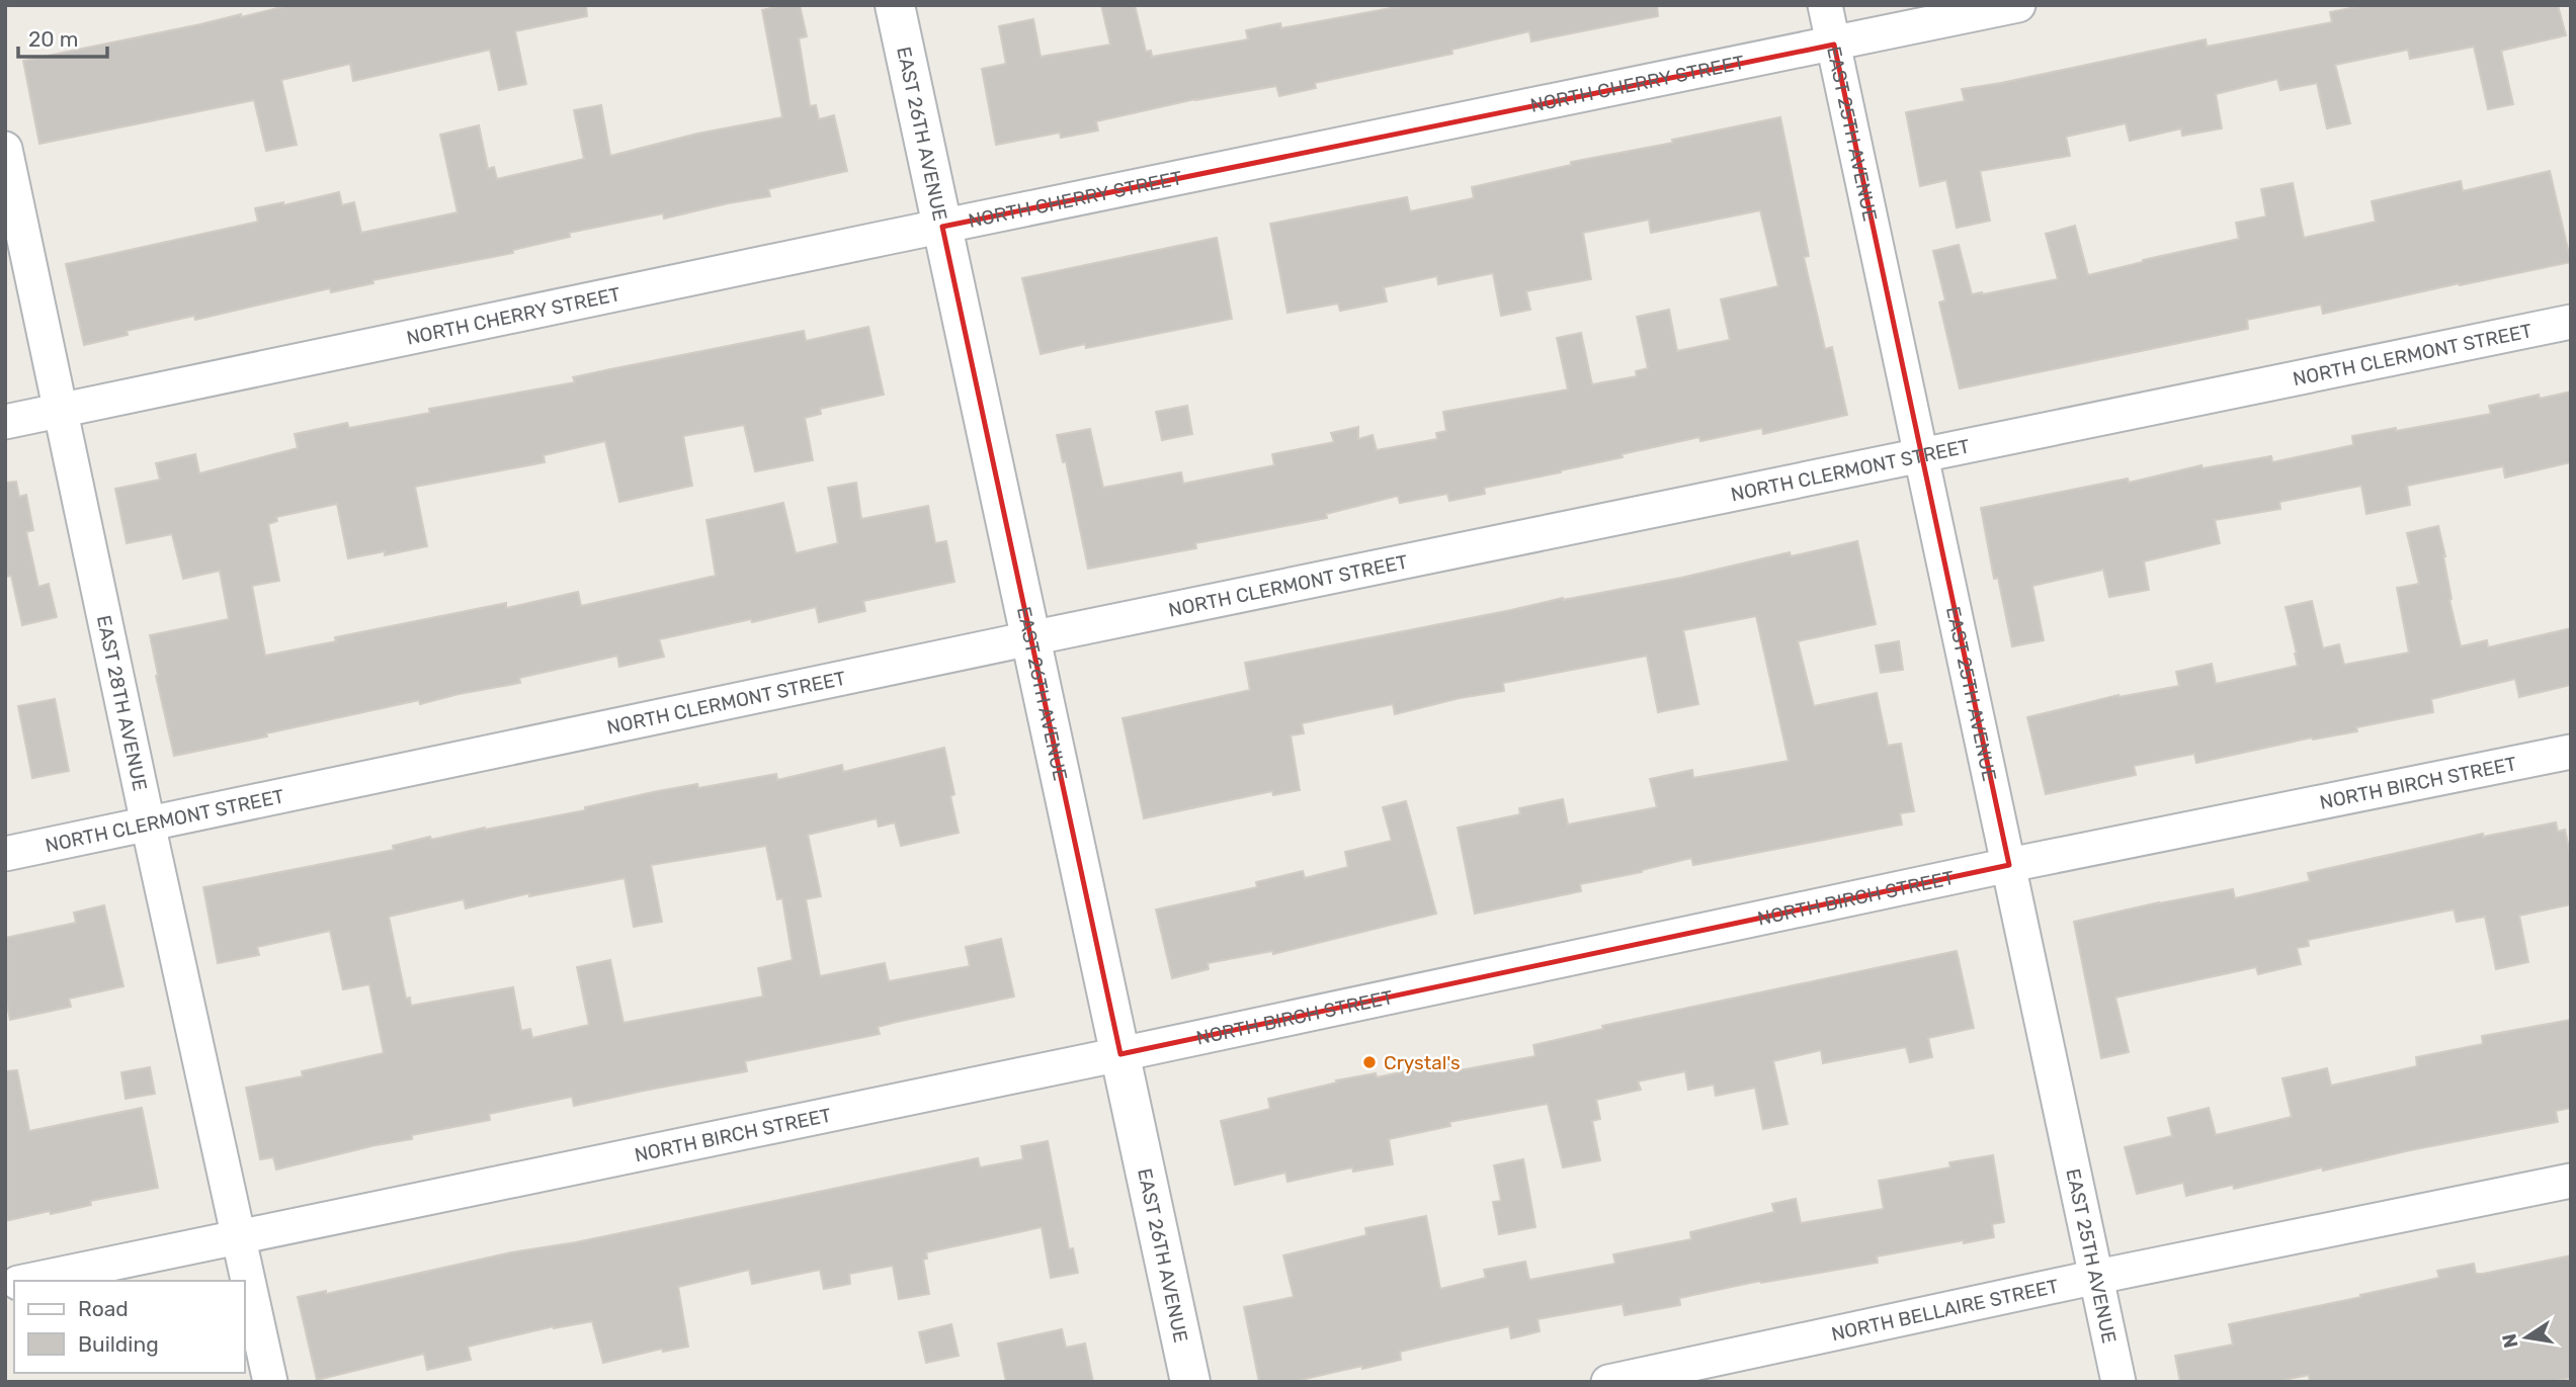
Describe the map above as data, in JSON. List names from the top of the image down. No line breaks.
{"streets":{"street":["NORTH CHERRY STREET","EAST 26TH AVENUE","EAST 25TH AVENUE","NORTH CLERMONT STREET","EAST 28TH AVENUE","NORTH BIRCH STREET","NORTH BELLAIRE STREET"]},"crossings":[["NORTH CHERRY STREET","EAST 26TH AVENUE"],["NORTH CHERRY STREET","EAST 25TH AVENUE"],["NORTH CHERRY STREET","EAST 28TH AVENUE"],["EAST 26TH AVENUE","NORTH CLERMONT STREET"],["EAST 26TH AVENUE","NORTH BIRCH STREET"],["EAST 25TH AVENUE","NORTH CLERMONT STREET"],["EAST 25TH AVENUE","NORTH BIRCH STREET"],["EAST 25TH AVENUE","NORTH BELLAIRE STREET"],["NORTH CLERMONT STREET","EAST 28TH AVENUE"],["EAST 28TH AVENUE","NORTH BIRCH STREET"]],"places":["Crystal's"],"legend":["Road","Building"],"scale_bar":"20 m","north":"left"}
